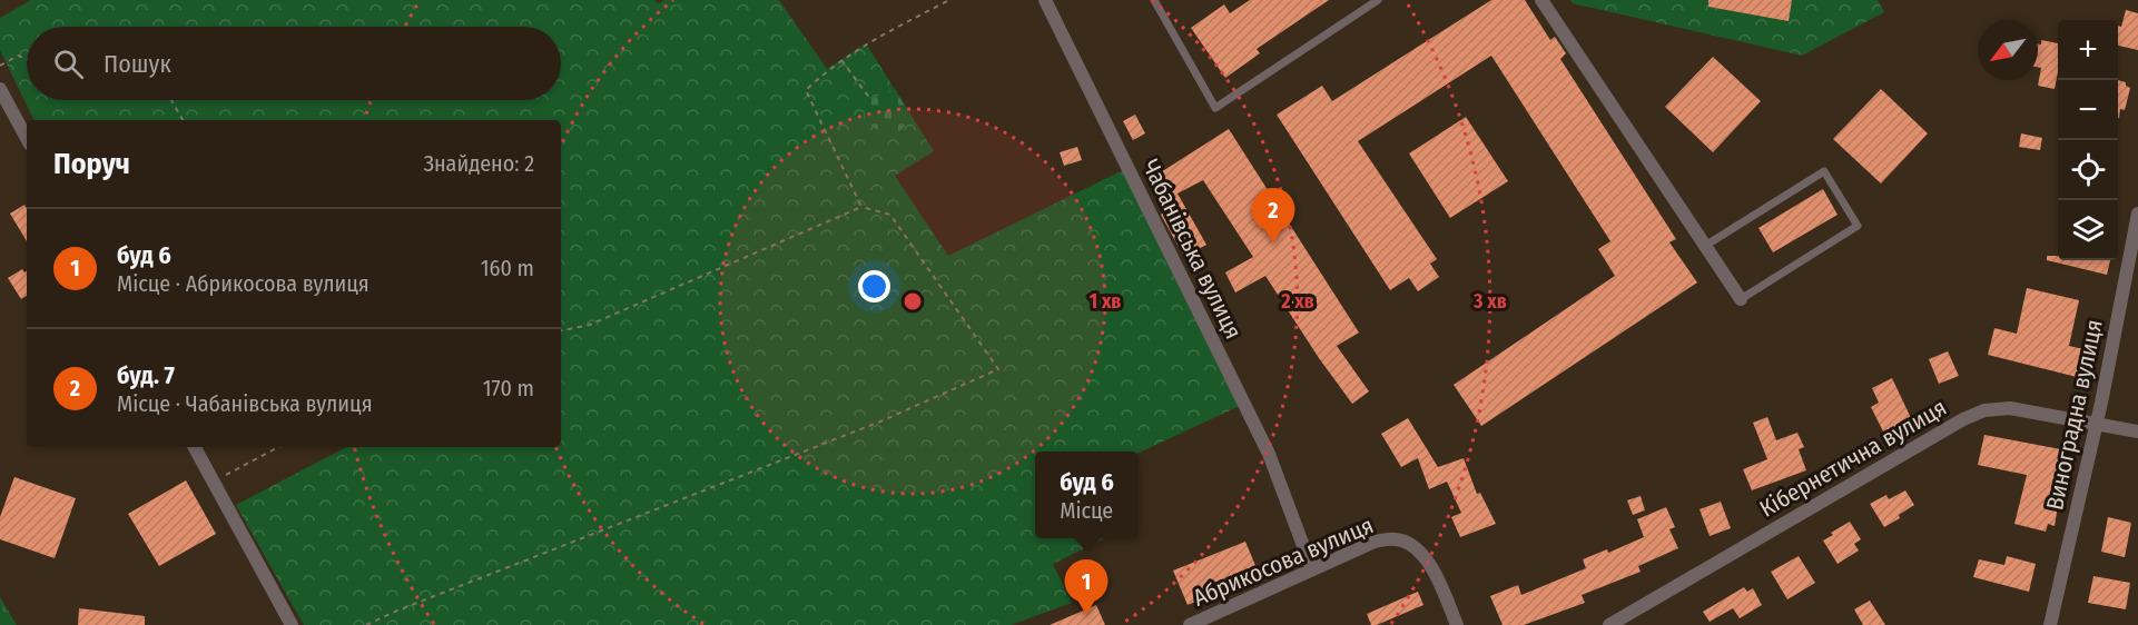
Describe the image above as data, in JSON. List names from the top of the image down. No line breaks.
{"streets":{"street":["Чабанівська вулиця","Виноградна вулиця","Кібернетична вулиця","Абрикосова вулиця"]},"crossings":[["Чабанівська вулиця","Абрикосова вулиця"],["Виноградна вулиця","Кібернетична вулиця"]],"north":"bottom left","page":{"map_buttons":["+","−"],"search":"Пошук","heading":["Поруч","Знайдено: 2"],"pins":["2","1"],"list":[{"mark":"1","name":"буд 6","note":"Місце · Абрикосова вулиця","value":"160 m"},{"mark":"2","name":"буд. 7","note":"Місце · Чабанівська вулиця","value":"170 m"}],"popup":["буд 6","Місце"]},"rings":["1 хв","2 хв","3 хв"]}
